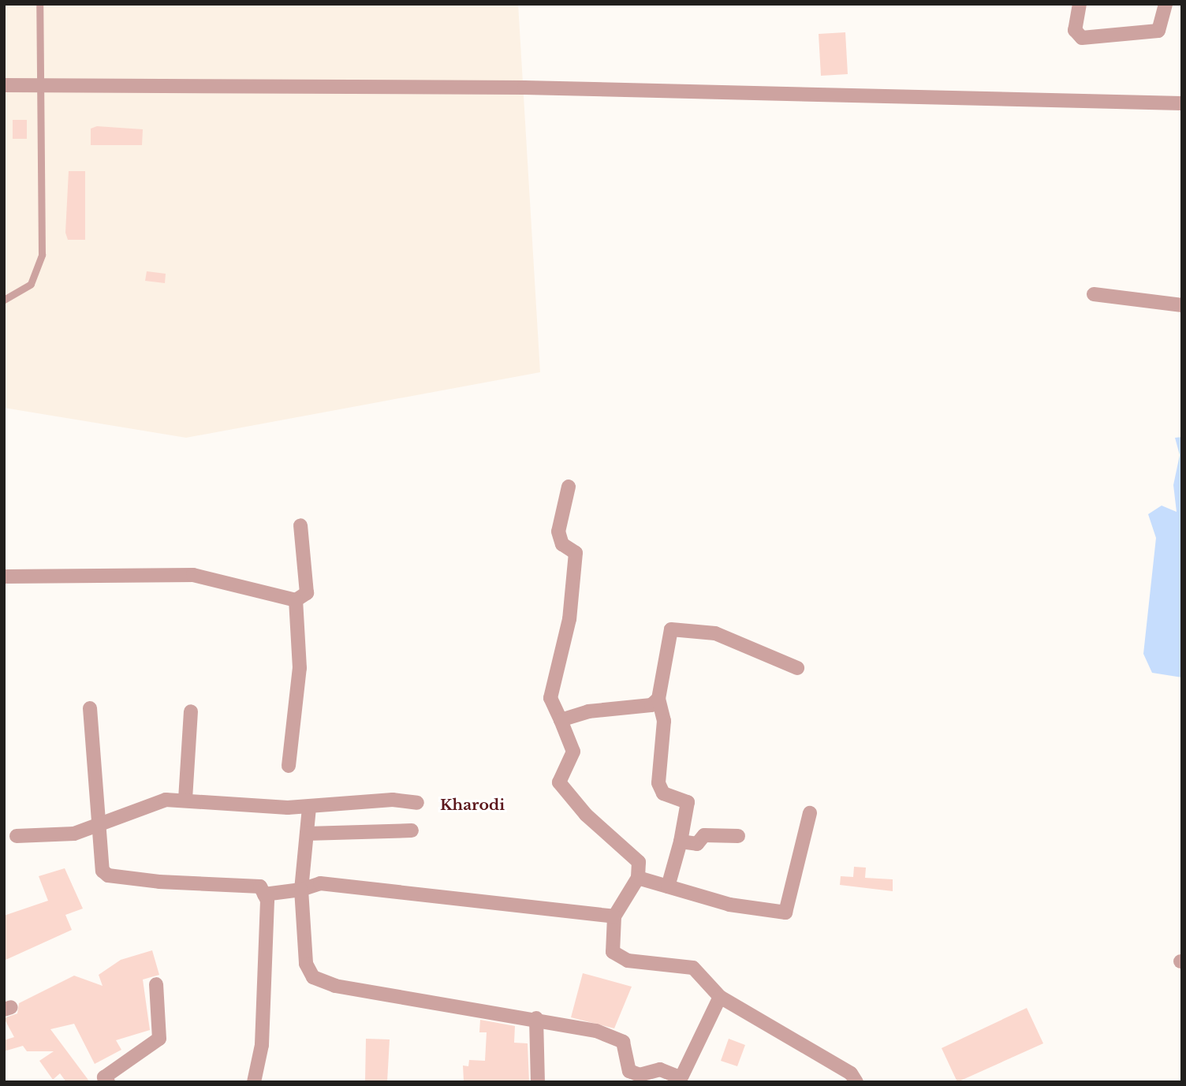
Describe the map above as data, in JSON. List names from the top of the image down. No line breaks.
{"districts":["Kharodi"]}
